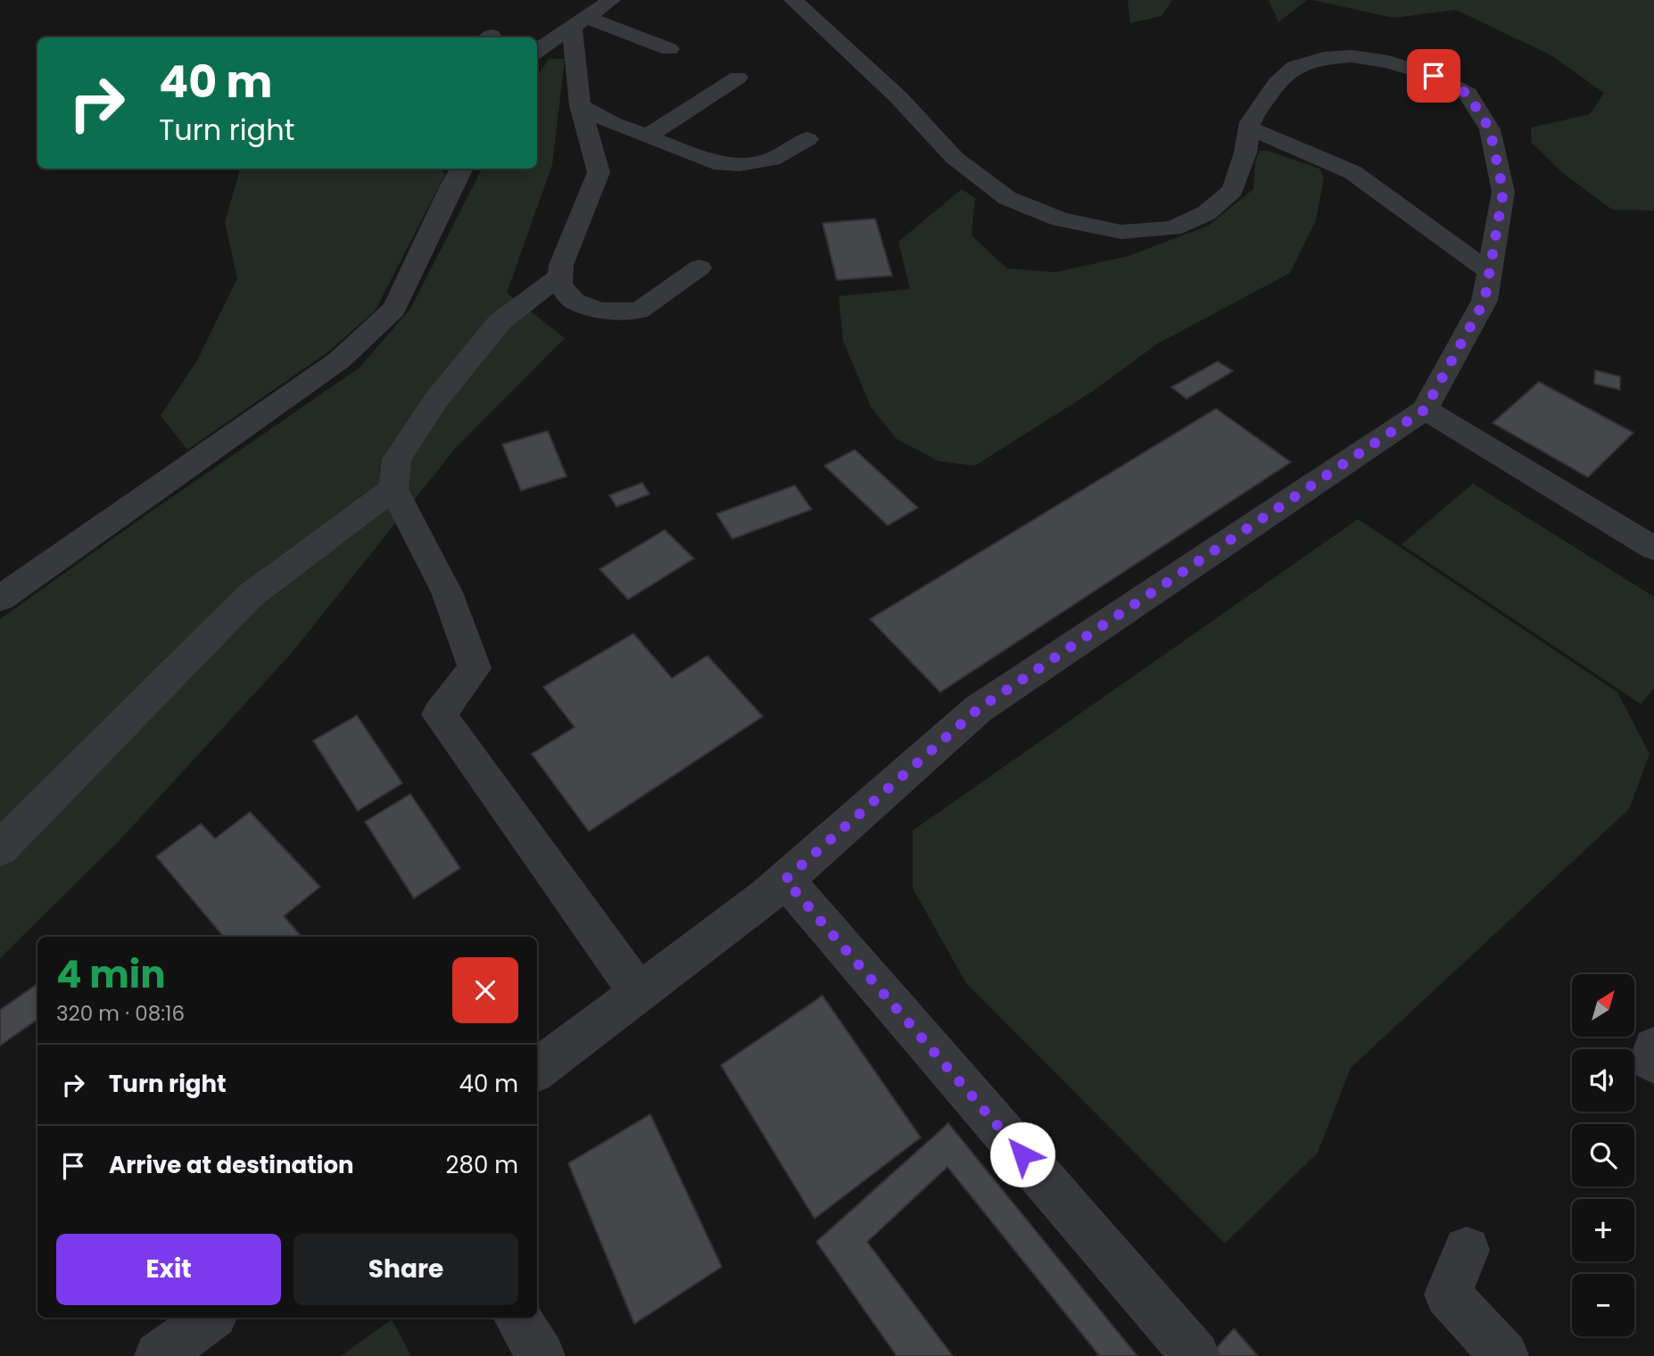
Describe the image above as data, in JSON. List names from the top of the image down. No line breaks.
{"north":"top right","page":{"turn":["40 m","Turn right"],"heading":["4 min","320 m · 08:16"],"map_buttons":["+","−"],"list":[{"name":"Turn right","value":"40 m"},{"name":"Arrive at destination","value":"280 m"}],"buttons":["Exit","Share"]}}
